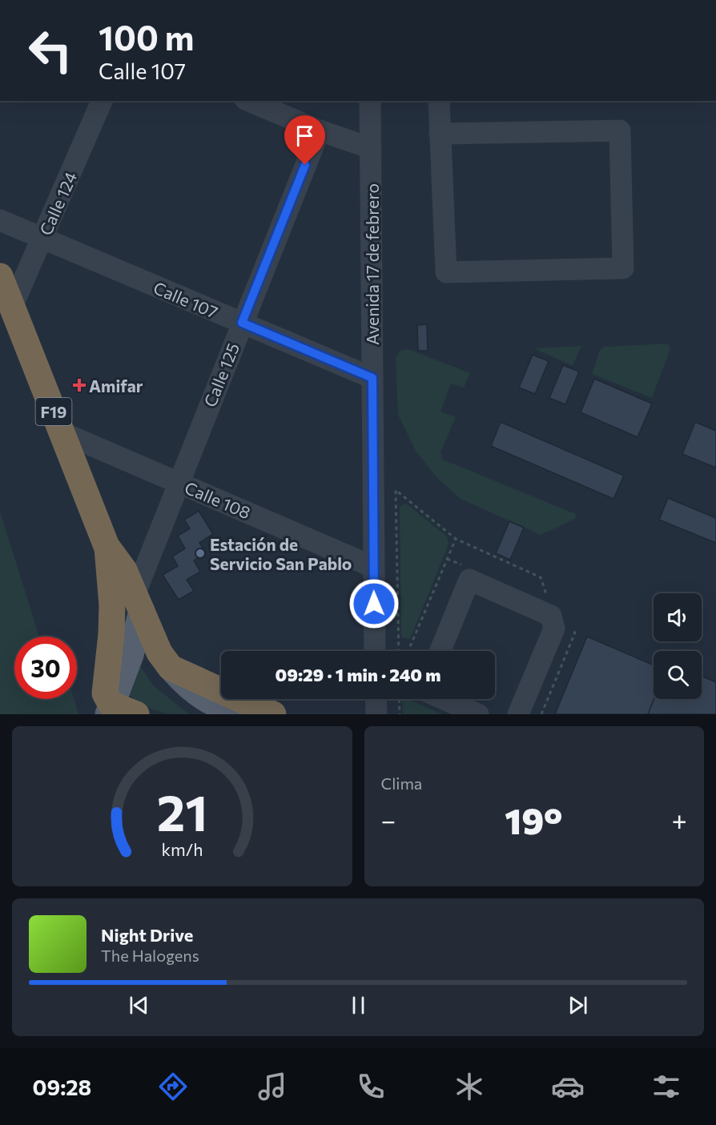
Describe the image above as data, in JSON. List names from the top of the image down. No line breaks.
{"streets":{"highway":["F19"],"street":["Calle 124","Avenida 17 de febrero","Calle 107","Calle 125","Calle 108"]},"crossings":[["Calle 124","Calle 107"],["Calle 124","F19"],["Avenida 17 de febrero","Calle 107"],["Avenida 17 de febrero","Calle 108"],["Calle 107","Calle 125"],["Calle 125","F19"],["Calle 125","Calle 108"],["F19","Calle 108"]],"places":{"health":["Amifar"],"other":["Estación de Servicio San Pablo"]},"page":{"turn":["100 m","Calle 107"],"limit":"30","trip":"09:29 · 1 min · 240 m","tile":"Clima","heat":["−","19°","+"],"song":["Night Drive","The Halogens"],"tabs":"09:28","gauge":["21","km/h"]}}
